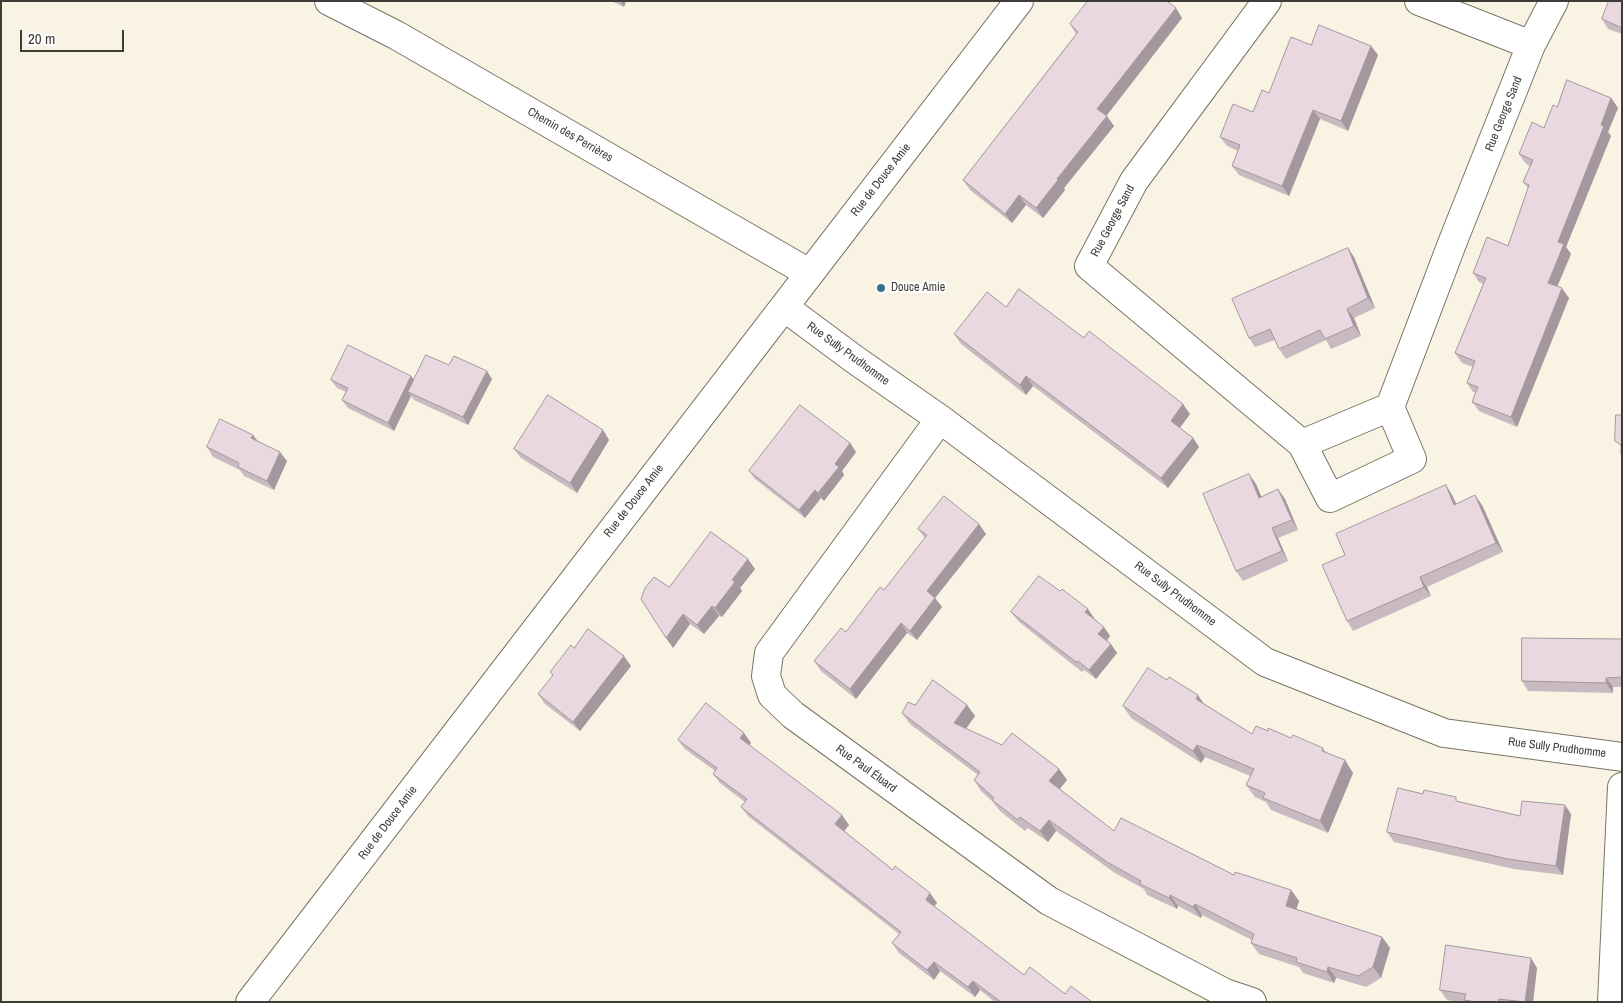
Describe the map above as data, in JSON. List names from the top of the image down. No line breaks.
{"streets":{"street":["Rue George Sand","Chemin des Perrières","Rue de Douce Amie","Rue Sully Prudhomme","Rue Paul Éluard"]},"crossings":[["Chemin des Perrières","Rue de Douce Amie"],["Rue de Douce Amie","Rue Sully Prudhomme"],["Rue Sully Prudhomme","Rue Paul Éluard"]],"places":["Douce Amie"],"scale_bar":"20 m"}
